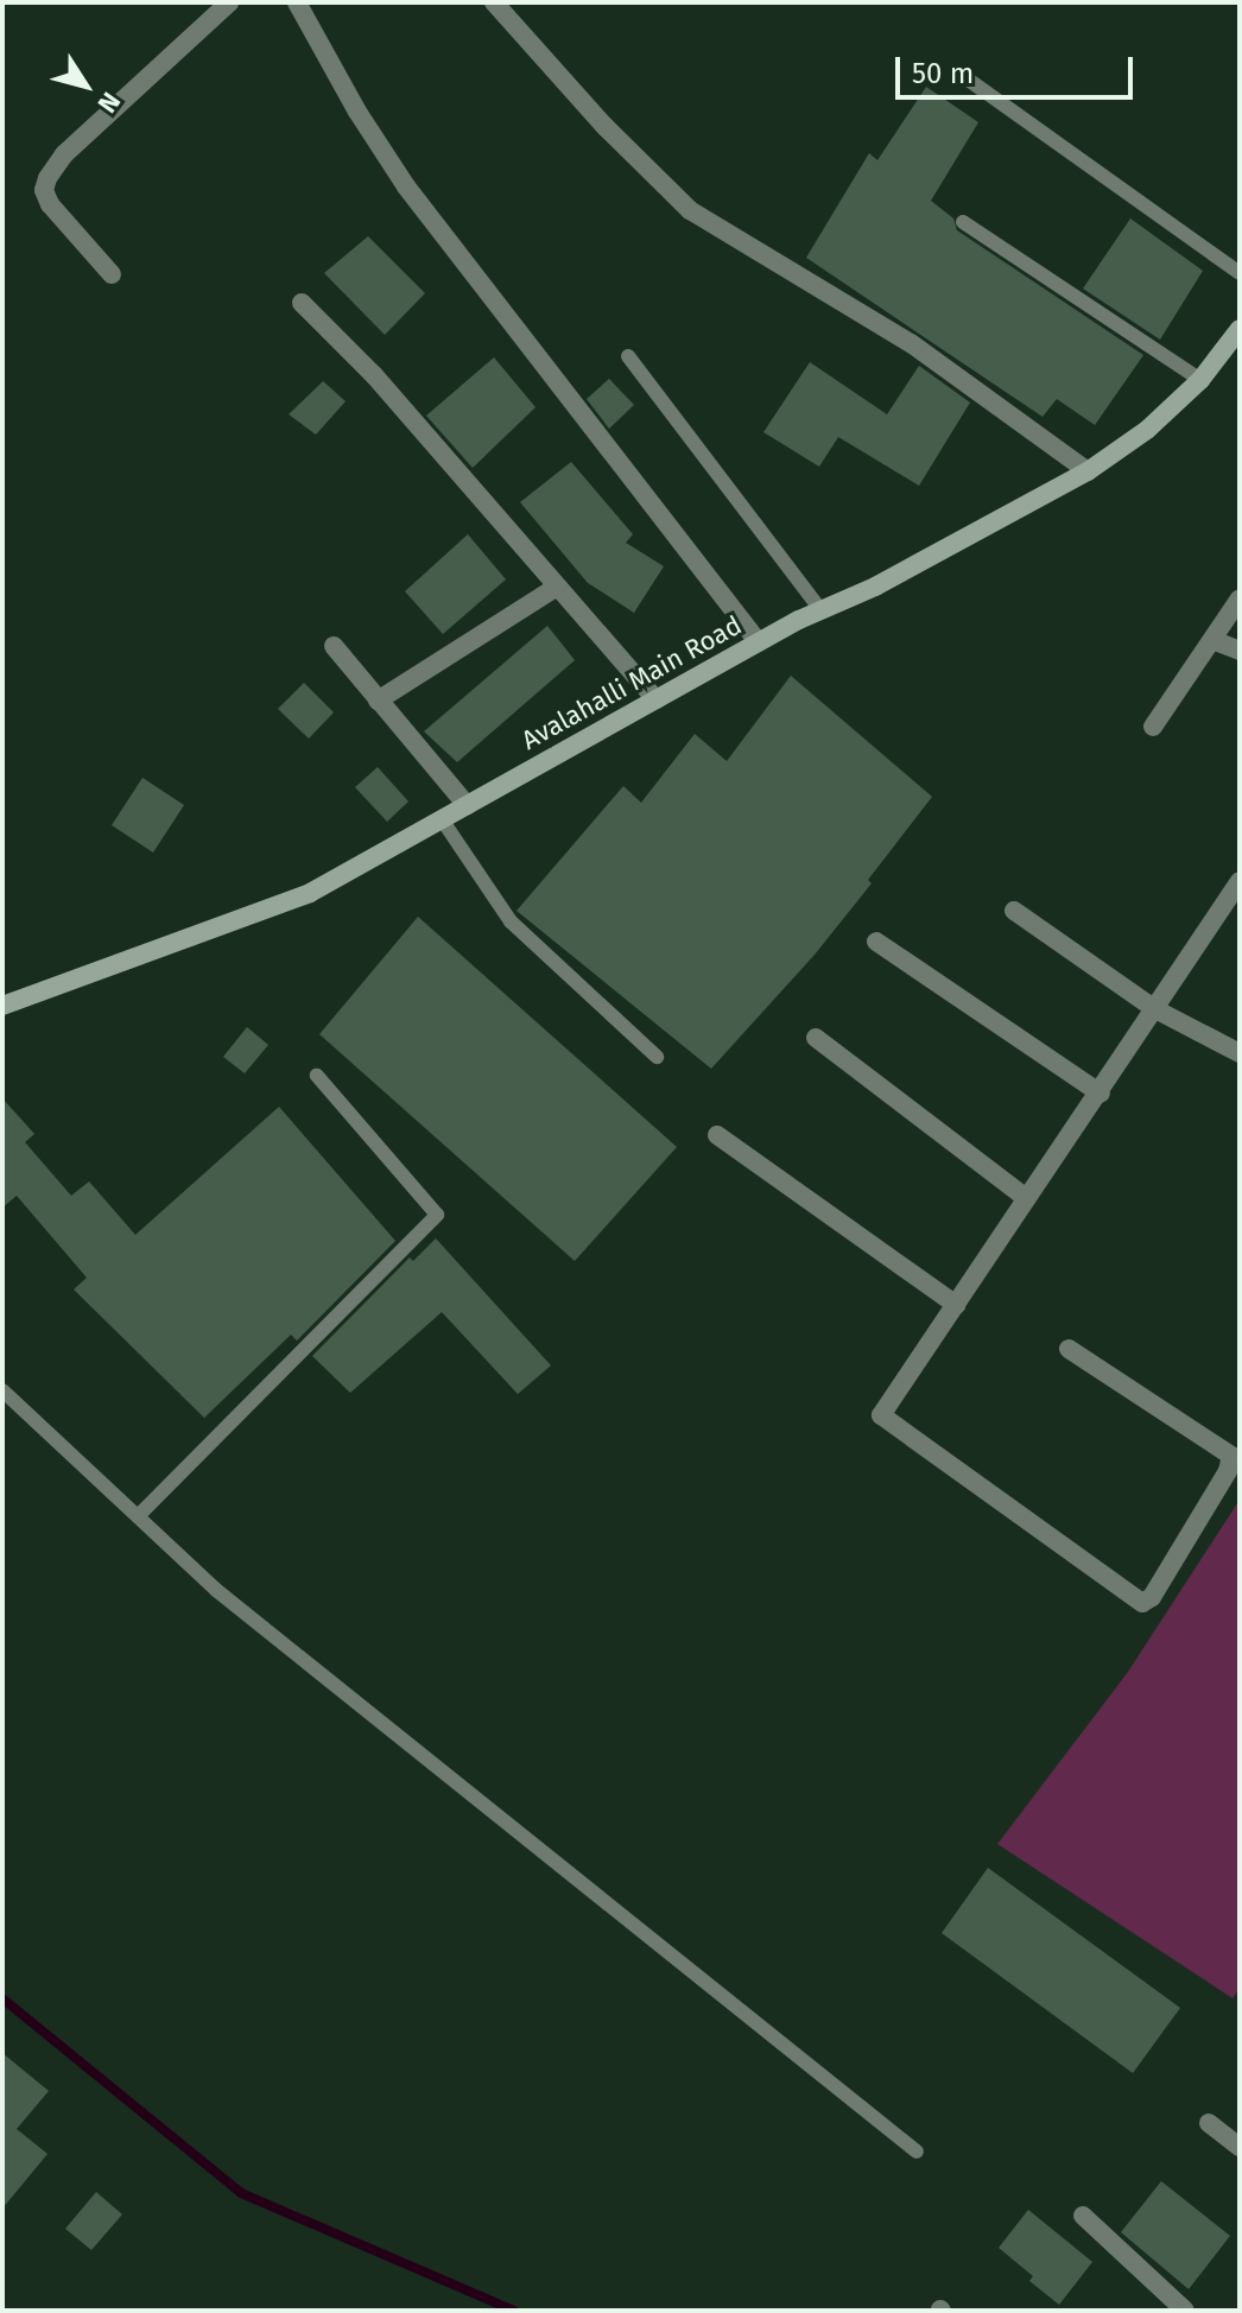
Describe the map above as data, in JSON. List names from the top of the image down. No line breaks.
{"streets":{"main road":["Avalahalli Main Road"]},"scale_bar":"50 m","north":"bottom right"}
